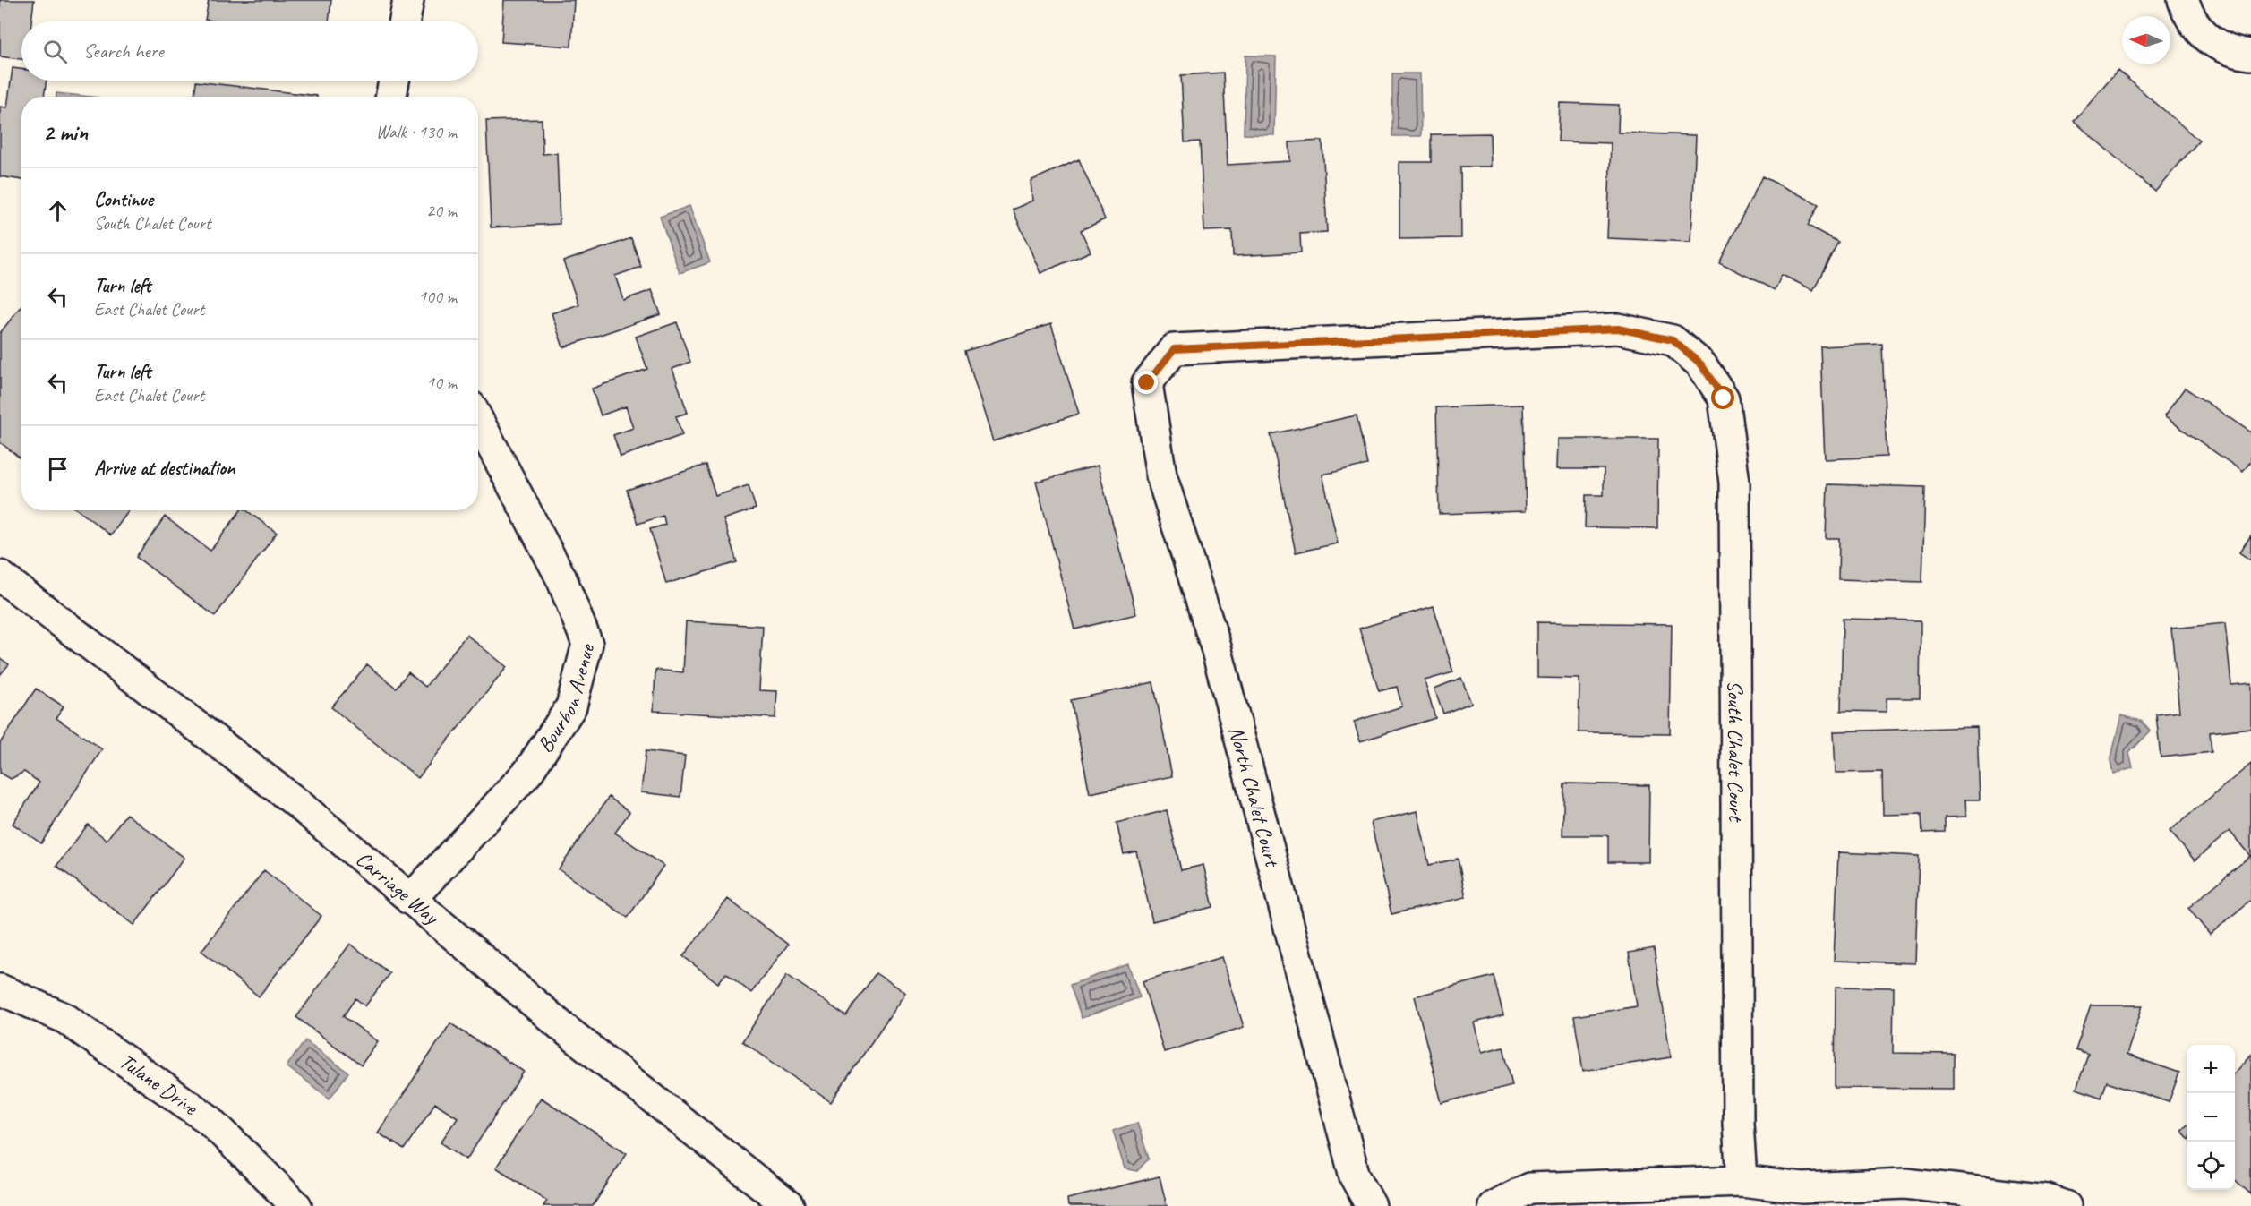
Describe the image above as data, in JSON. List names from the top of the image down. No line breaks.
{"streets":{"street":["Bourbon Avenue","South Chalet Court","North Chalet Court","Carriage Way","Tulane Drive"]},"crossings":[["Bourbon Avenue","Carriage Way"],["South Chalet Court","North Chalet Court"]],"north":"left","page":{"search":"Search here","heading":["2 min","Walk · 130 m"],"list":[["Continue","South Chalet Court","20 m"],["Turn left","East Chalet Court","100 m"],["Turn left","East Chalet Court","10 m"],"Arrive at destination"],"map_buttons":["+","−"]}}
